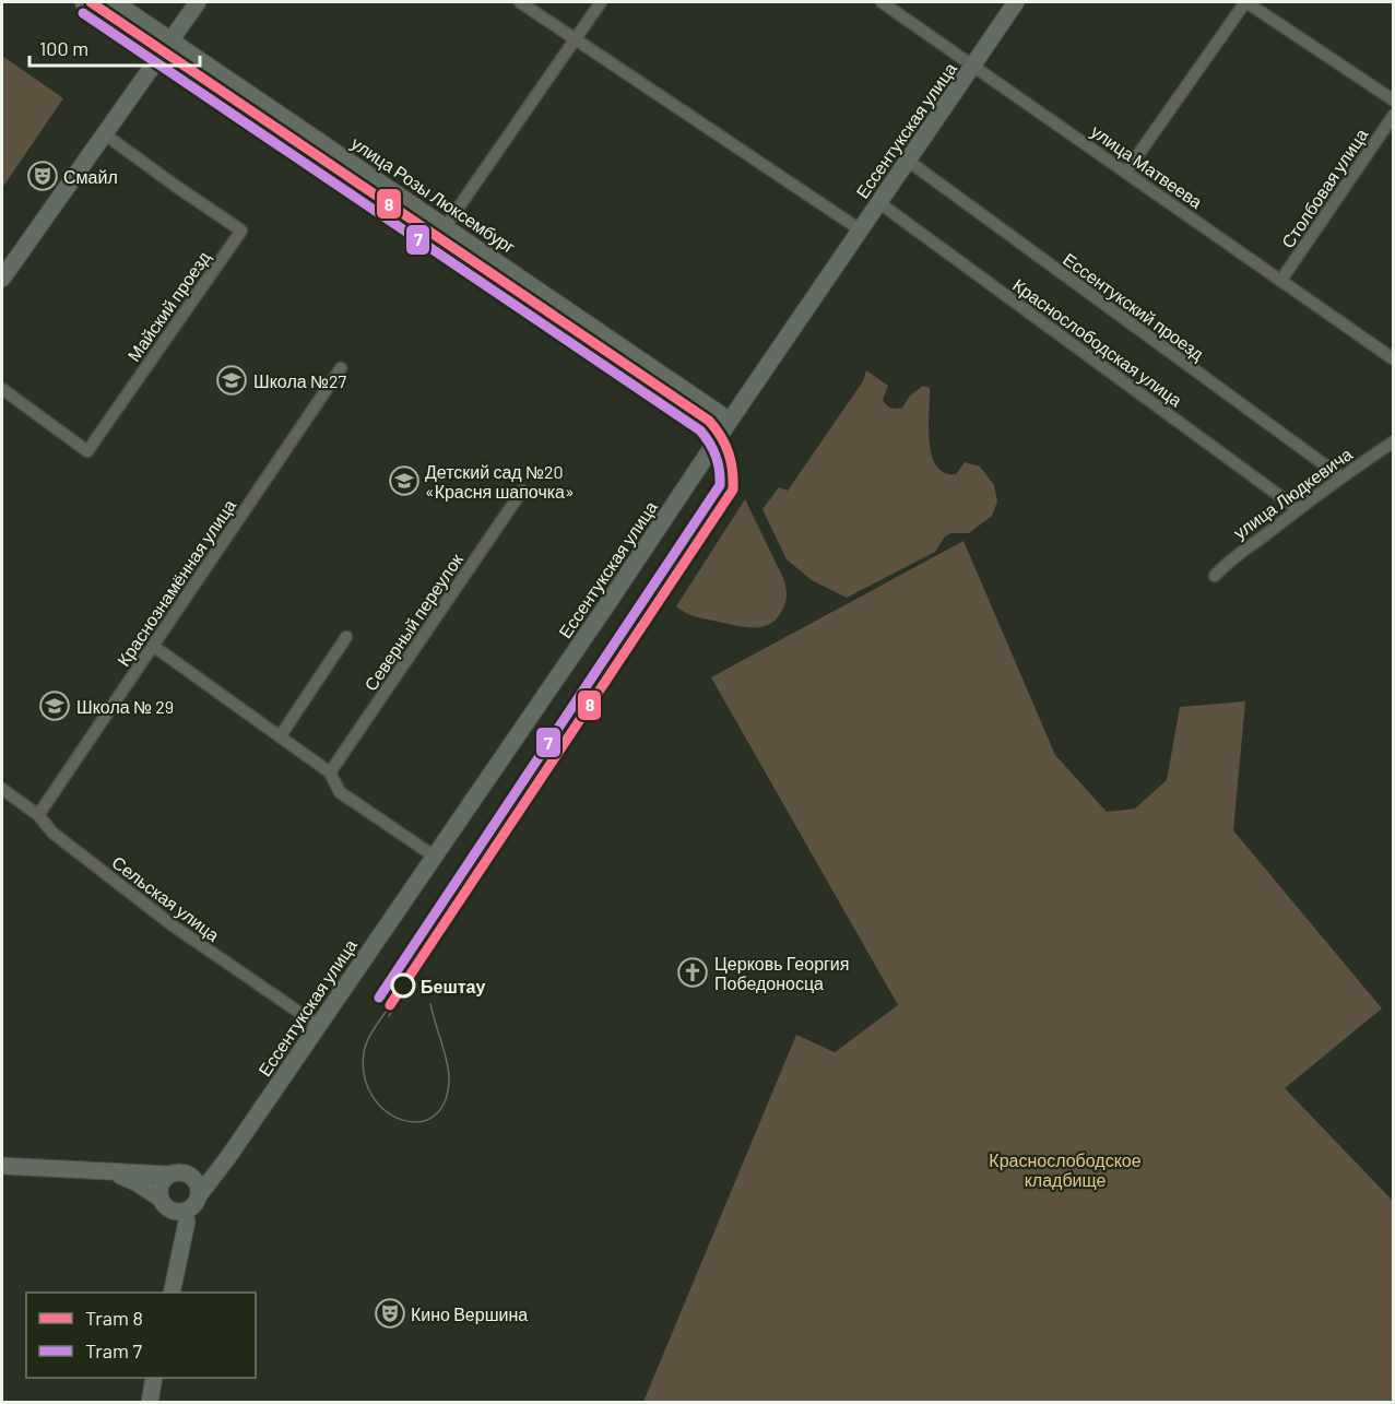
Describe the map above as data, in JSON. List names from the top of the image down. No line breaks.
{"streets":{"street":["Ессентукская улица","улица Матвеева","Столбовая улица","улица Розы Люксембург","Майский проезд","Ессентукский проезд","Краснослободская улица","улица Людкевича","Краснознамённая улица","Северный переулок","Сельская улица"]},"crossings":[["Ессентукская улица","улица Матвеева"],["Ессентукская улица","улица Розы Люксембург"],["Ессентукская улица","Ессентукский проезд"],["Ессентукская улица","Краснослободская улица"],["Ессентукская улица","Сельская улица"],["улица Матвеева","Столбовая улица"],["Ессентукский проезд","улица Людкевича"],["Краснослободская улица","улица Людкевича"],["Краснознамённая улица","Сельская улица"]],"parks":["Краснослободское кладбище"],"places":{"theatre":["Смайл","Кино Вершина"],"school or university":["Школа №27","Детский сад №20 «Красня шапочка»","Школа № 29"],"church":["Церковь Георгия Победоносца"],"other":["Бештау"]},"lines":["tram line 8","tram line 7"],"legend":["Tram 8","Tram 7"],"scale_bar":"100 m"}
